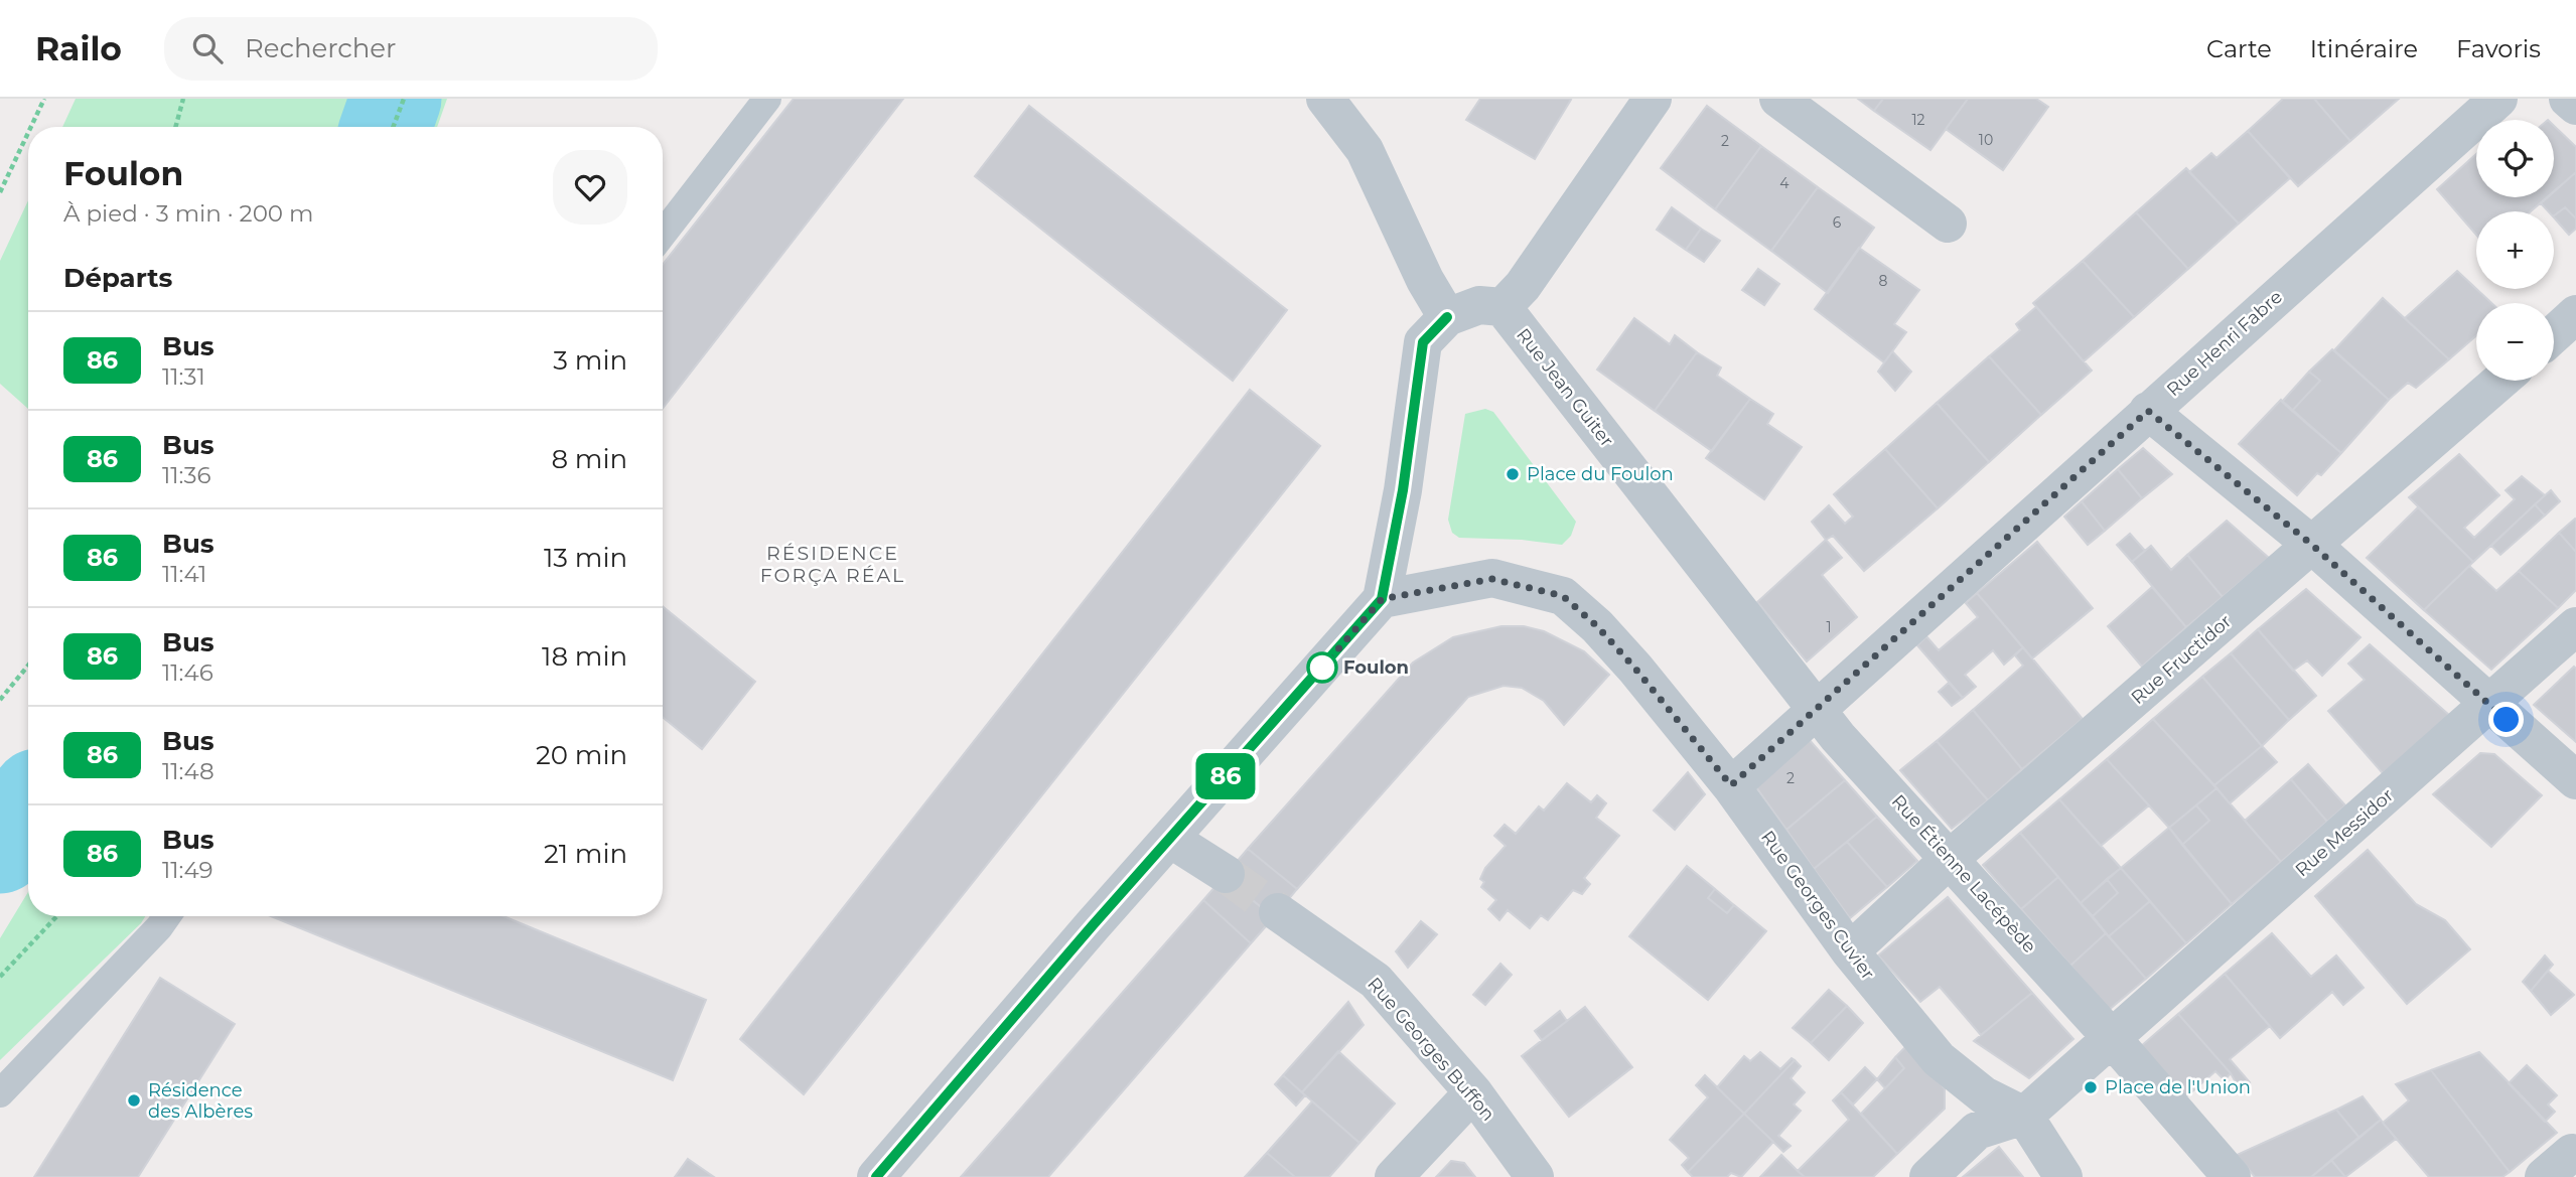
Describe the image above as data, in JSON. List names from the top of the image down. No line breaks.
{"streets":{"street":["Rue Henri Fabre","Rue Jean Guiter","Rue Fructidor","Rue Messidor","Rue Étienne Lacépède","Rue Georges Cuvier","Rue Georges Buffon"]},"crossings":[["Rue Henri Fabre","Rue Jean Guiter"],["Rue Henri Fabre","Rue Étienne Lacépède"],["Rue Henri Fabre","Rue Georges Cuvier"],["Rue Jean Guiter","Rue Étienne Lacépède"],["Rue Fructidor","Rue Étienne Lacépède"],["Rue Fructidor","Rue Georges Cuvier"],["Rue Messidor","Rue Étienne Lacépède"]],"districts":["RÉSIDENCE FORÇA RÉAL"],"places":["Place du Foulon","Foulon","Place de l'Union","Résidence des Albères"],"lines":["bus line 86"],"house_numbers":["12","10","2","4","6","8","1","2"],"page":{"header":"Railo","search":"Rechercher","nav":["Carte","Itinéraire","Favoris"],"on_map":"86","map_buttons":["+","−"],"heading":[["Foulon","À pied · 3 min · 200 m"],"Départs"],"list":[{"mark":"86","name":"Bus","note":"11:31","value":"3 min"},{"mark":"86","name":"Bus","note":"11:36","value":"8 min"},{"mark":"86","name":"Bus","note":"11:41","value":"13 min"},{"mark":"86","name":"Bus","note":"11:46","value":"18 min"},{"mark":"86","name":"Bus","note":"11:48","value":"20 min"},{"mark":"86","name":"Bus","note":"11:49","value":"21 min"}]}}
